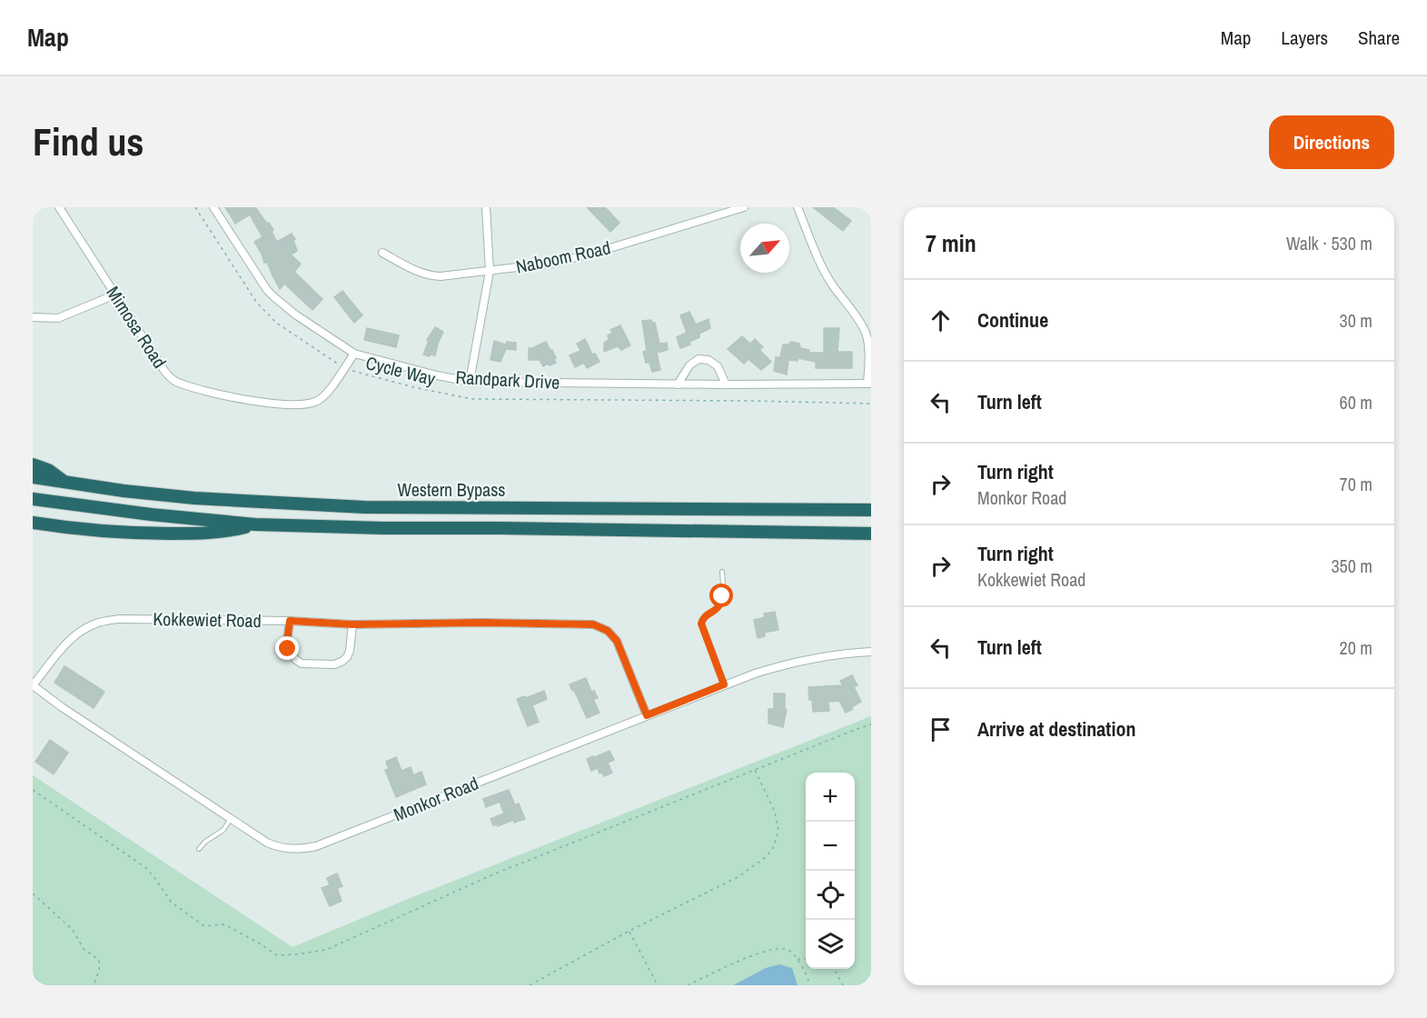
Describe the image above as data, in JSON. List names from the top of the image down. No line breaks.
{"streets":{"highway":["Western Bypass"],"street":["Naboom Road","Mimosa Road","Randpark Drive","Kokkewiet Road","Monkor Road"],"path":["Cycle Way"]},"crossings":[["Mimosa Road","Cycle Way"],["Mimosa Road","Randpark Drive"],["Kokkewiet Road","Monkor Road"]],"north":"top right","page":{"header":"Map","nav":["Map","Layers","Share"],"buttons":"Directions","title":"Find us","heading":["7 min","Walk · 530 m"],"list":[["Continue","30 m"],["Turn left","60 m"],["Turn right","Monkor Road","70 m"],["Turn right","Kokkewiet Road","350 m"],["Turn left","20 m"],"Arrive at destination"],"map_buttons":["+","−"]}}
